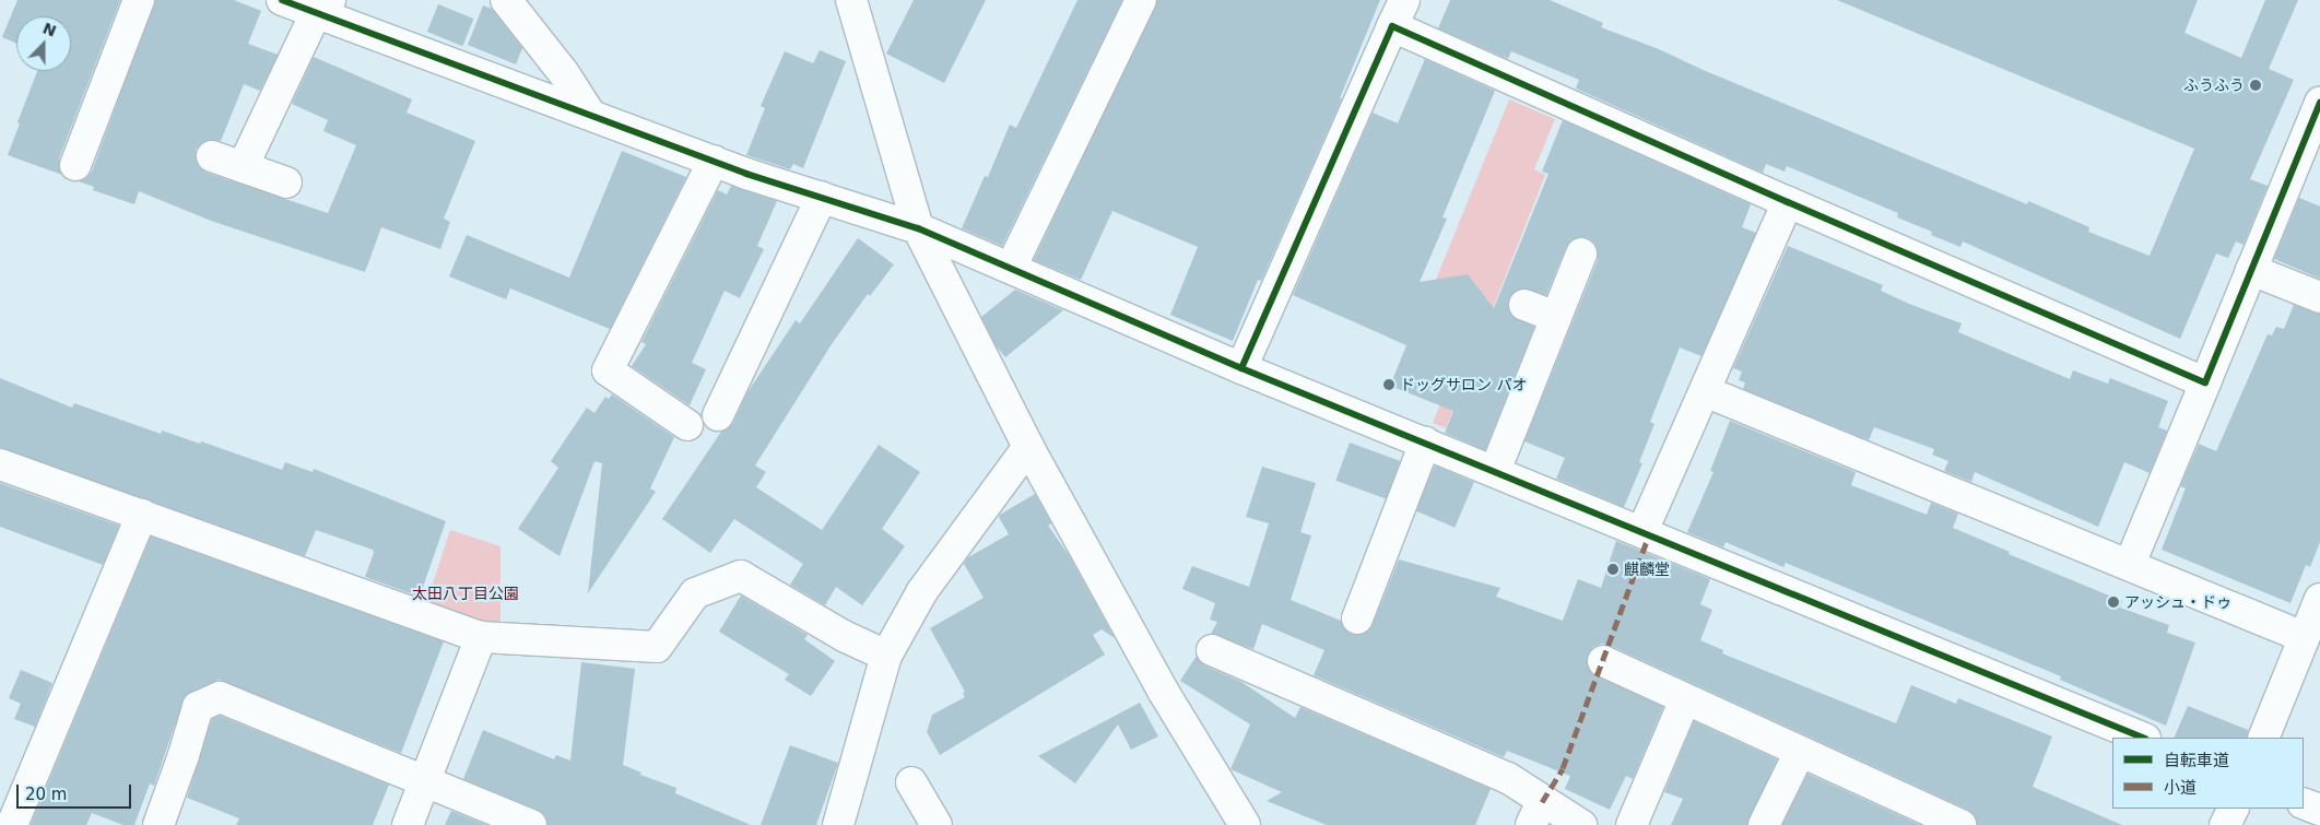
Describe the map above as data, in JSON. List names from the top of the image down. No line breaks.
{"parks":["太田八丁目公園"],"places":["ふうふう","ドッグサロン パオ","麒麟堂","アッシュ・ドゥ"],"legend":["自転車道","小道"],"scale_bar":"20 m","north":"top"}
